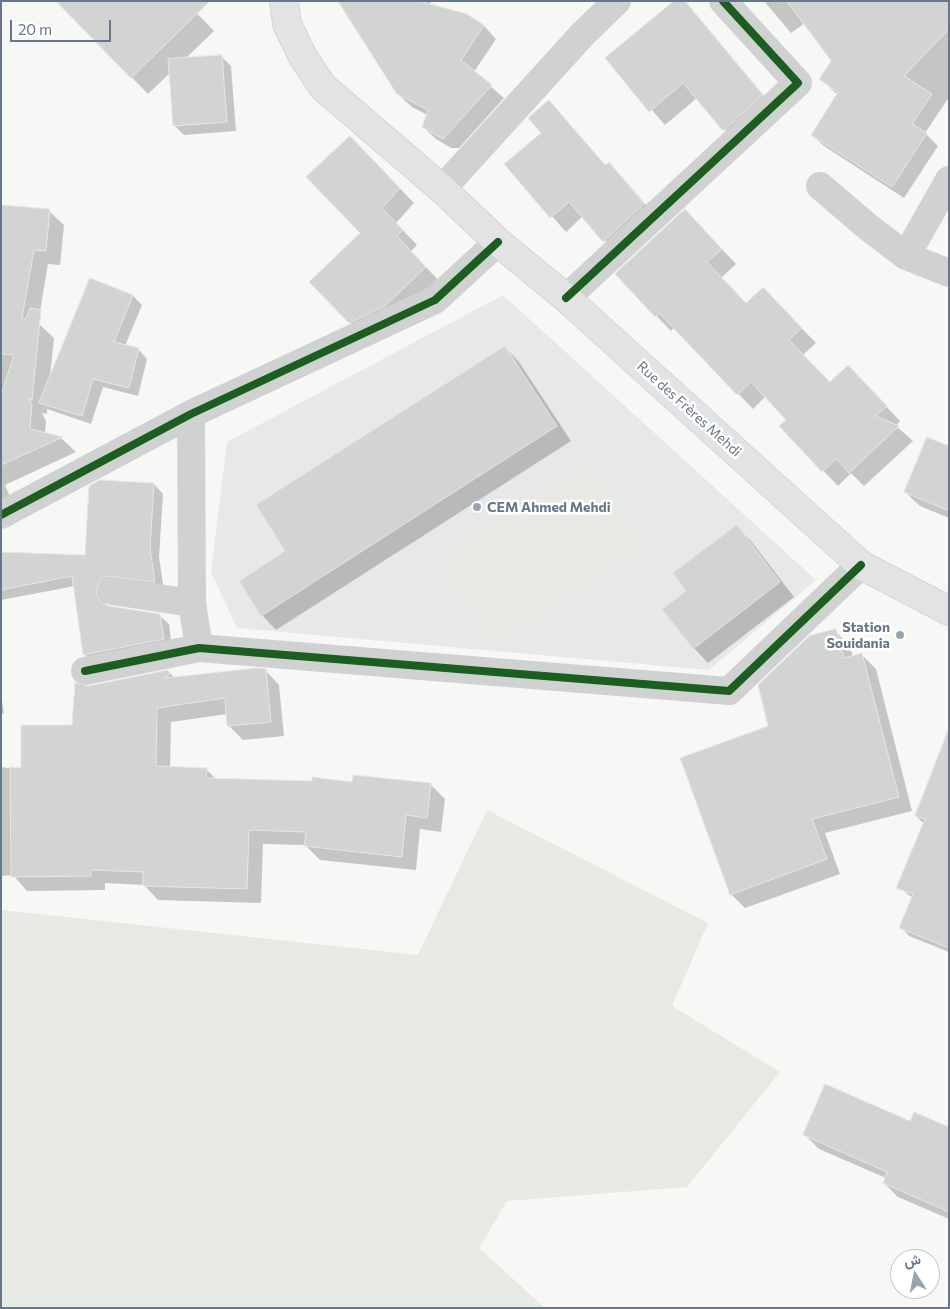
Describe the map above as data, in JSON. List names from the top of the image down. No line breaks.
{"streets":{"main road":["Rue des Frères Mehdi"]},"places":["CEM Ahmed Mehdi","Station Souidania"],"scale_bar":"20 m","north":"top"}
